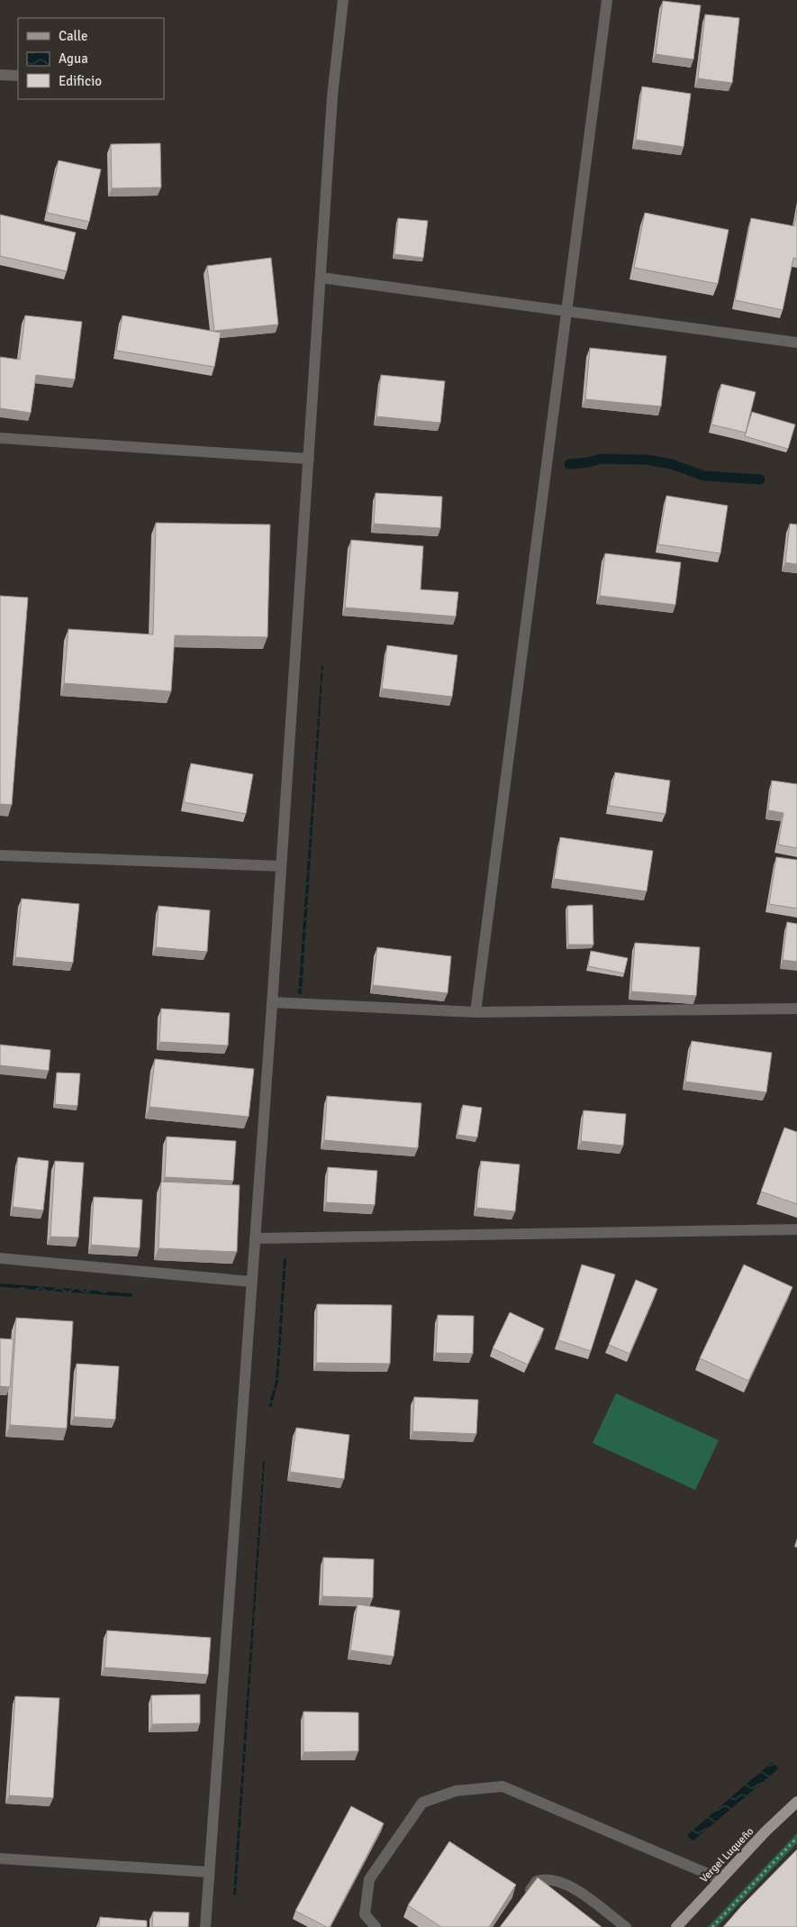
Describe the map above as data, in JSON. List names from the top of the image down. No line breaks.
{"streets":{"main road":["Vergel Luqueño"]},"legend":["Calle","Agua","Edificio"]}
